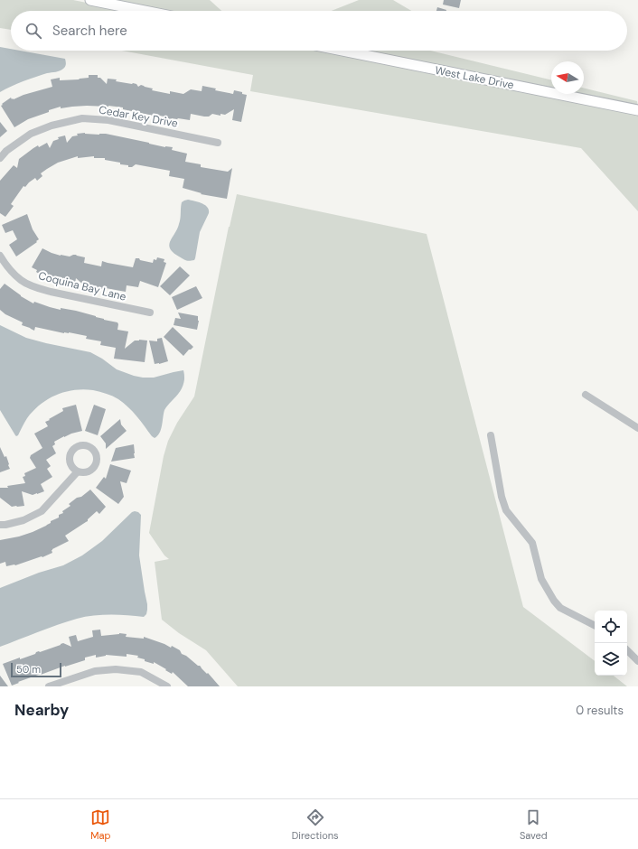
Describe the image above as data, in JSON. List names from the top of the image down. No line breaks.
{"streets":{"street":["West Lake Drive","Cedar Key Drive","Coquina Bay Lane"]},"scale_bar":"50 m","north":"left","page":{"search":"Search here","scale":"50 m","heading":["Nearby","0 results"],"nav":["Map","Directions","Saved"]}}
